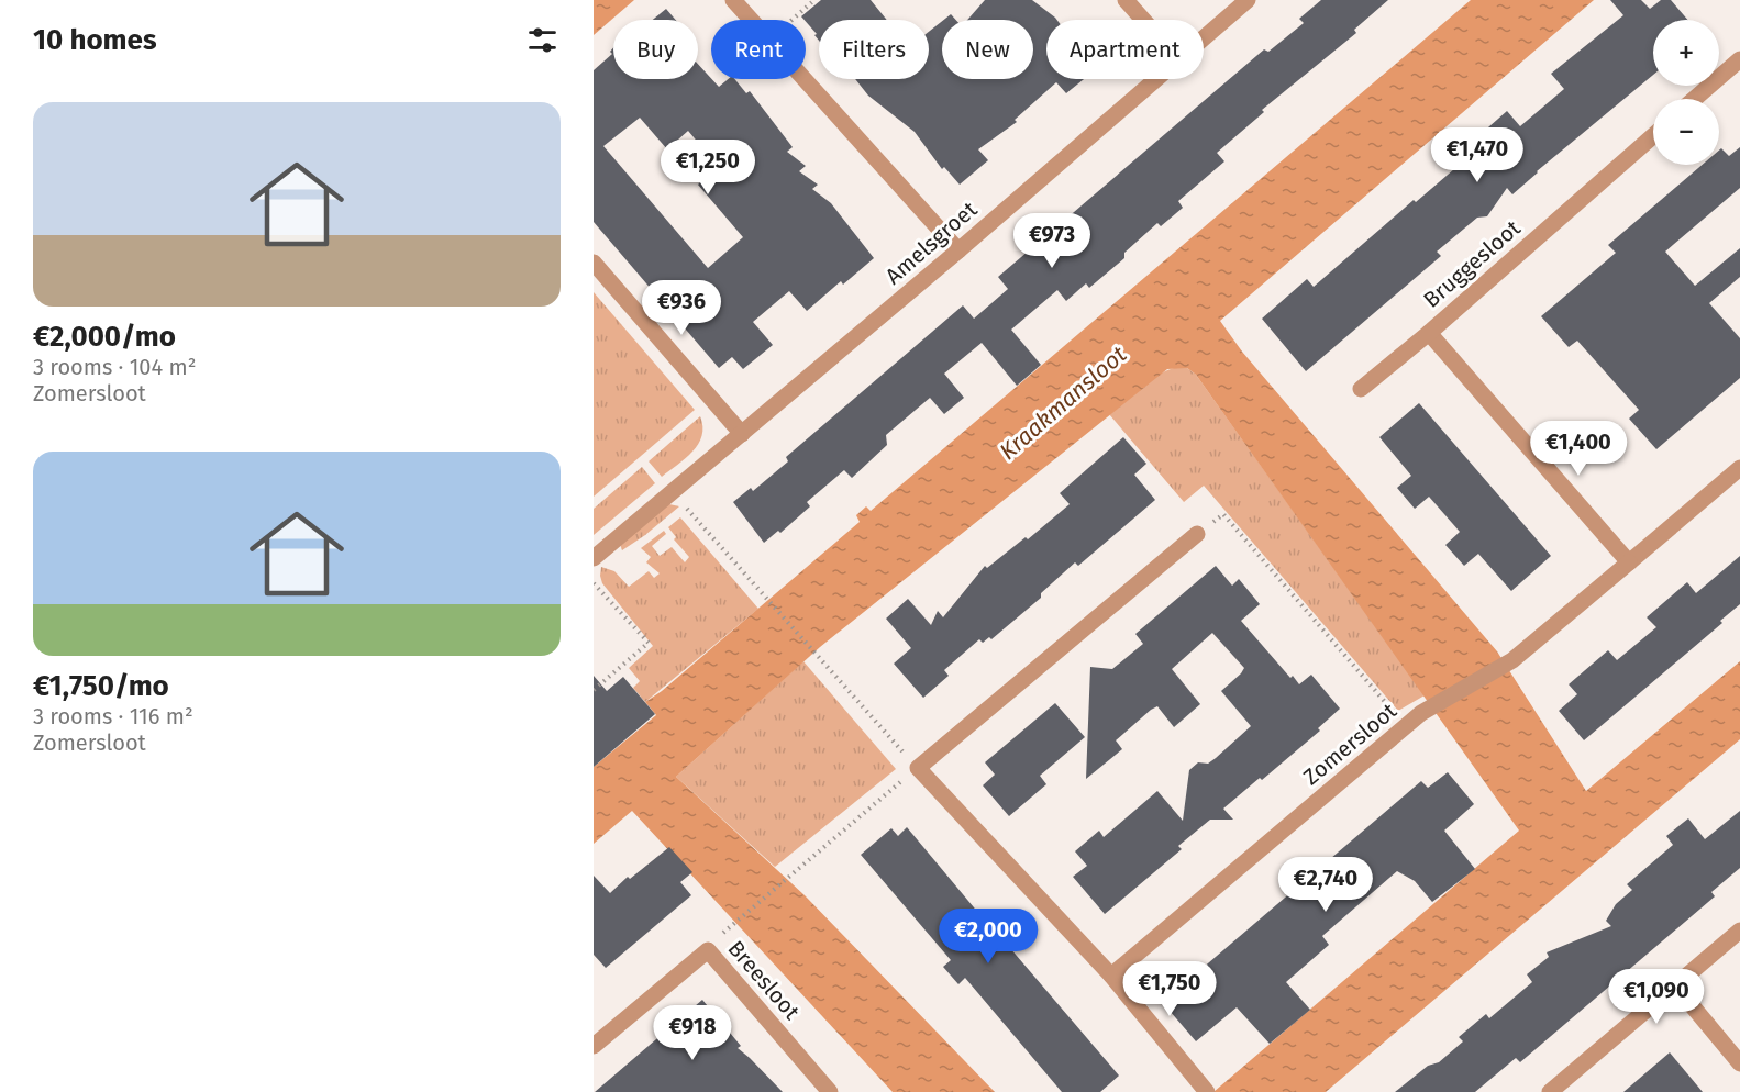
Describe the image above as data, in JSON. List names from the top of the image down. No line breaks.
{"streets":{"street":["Amelsgroet","Bruggesloot","Zomersloot","Breesloot"]},"crossings":[["Bruggesloot","Zomersloot"]],"water":["Kraakmansloot"],"page":{"heading":"10 homes","map_buttons":["+","−"],"chip":["Buy","Rent","Filters","New","Apartment"],"list":[{"name":"€2,000/mo","note":"3 rooms · 104 m² · Zomersloot"},{"name":"€1,750/mo","note":"3 rooms · 116 m² · Zomersloot"}],"price":["€1,470","€1,250","€973","€936","€1,400","€2,740","€2,000","€1,750","€1,090","€918"]}}
